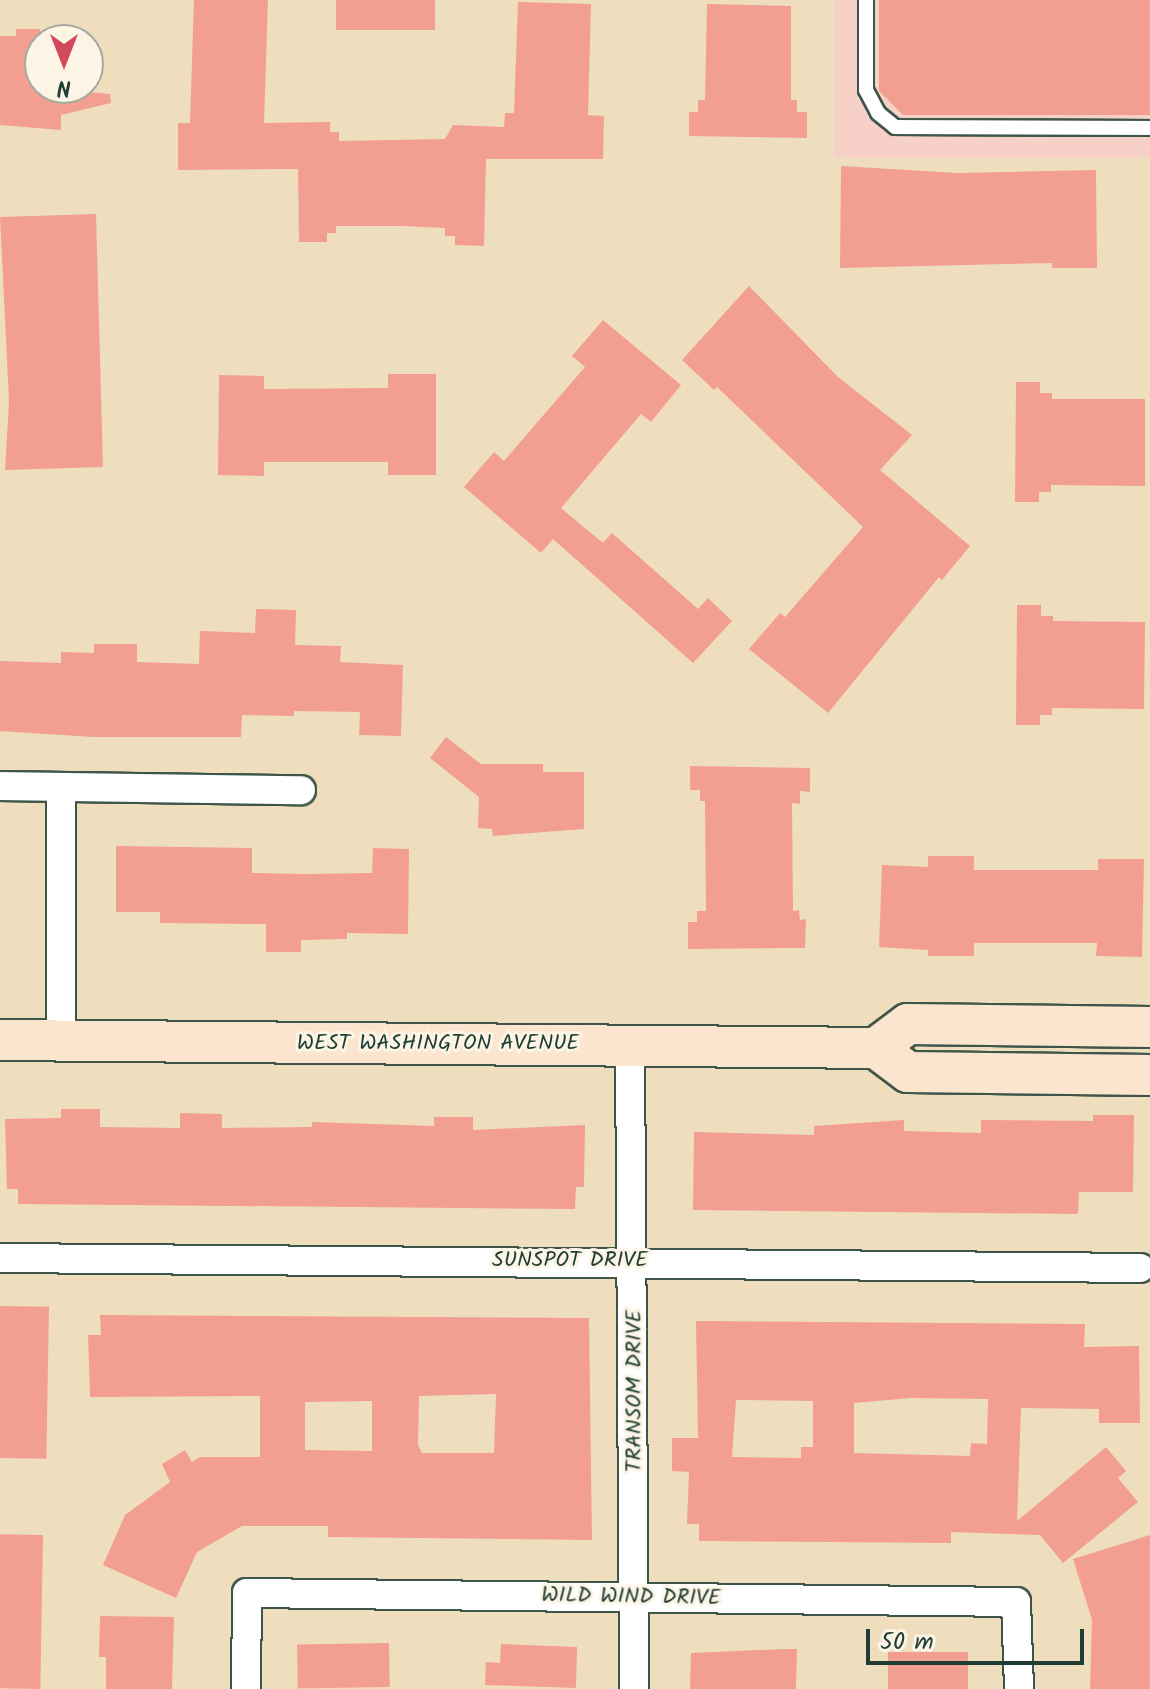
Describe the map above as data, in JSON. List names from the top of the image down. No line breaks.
{"streets":{"main road":["WEST WASHINGTON AVENUE"],"street":["SUNSPOT DRIVE","TRANSOM DRIVE","WILD WIND DRIVE"]},"crossings":[["WEST WASHINGTON AVENUE","TRANSOM DRIVE"],["SUNSPOT DRIVE","TRANSOM DRIVE"],["TRANSOM DRIVE","WILD WIND DRIVE"]],"scale_bar":"50 m","north":"bottom"}
